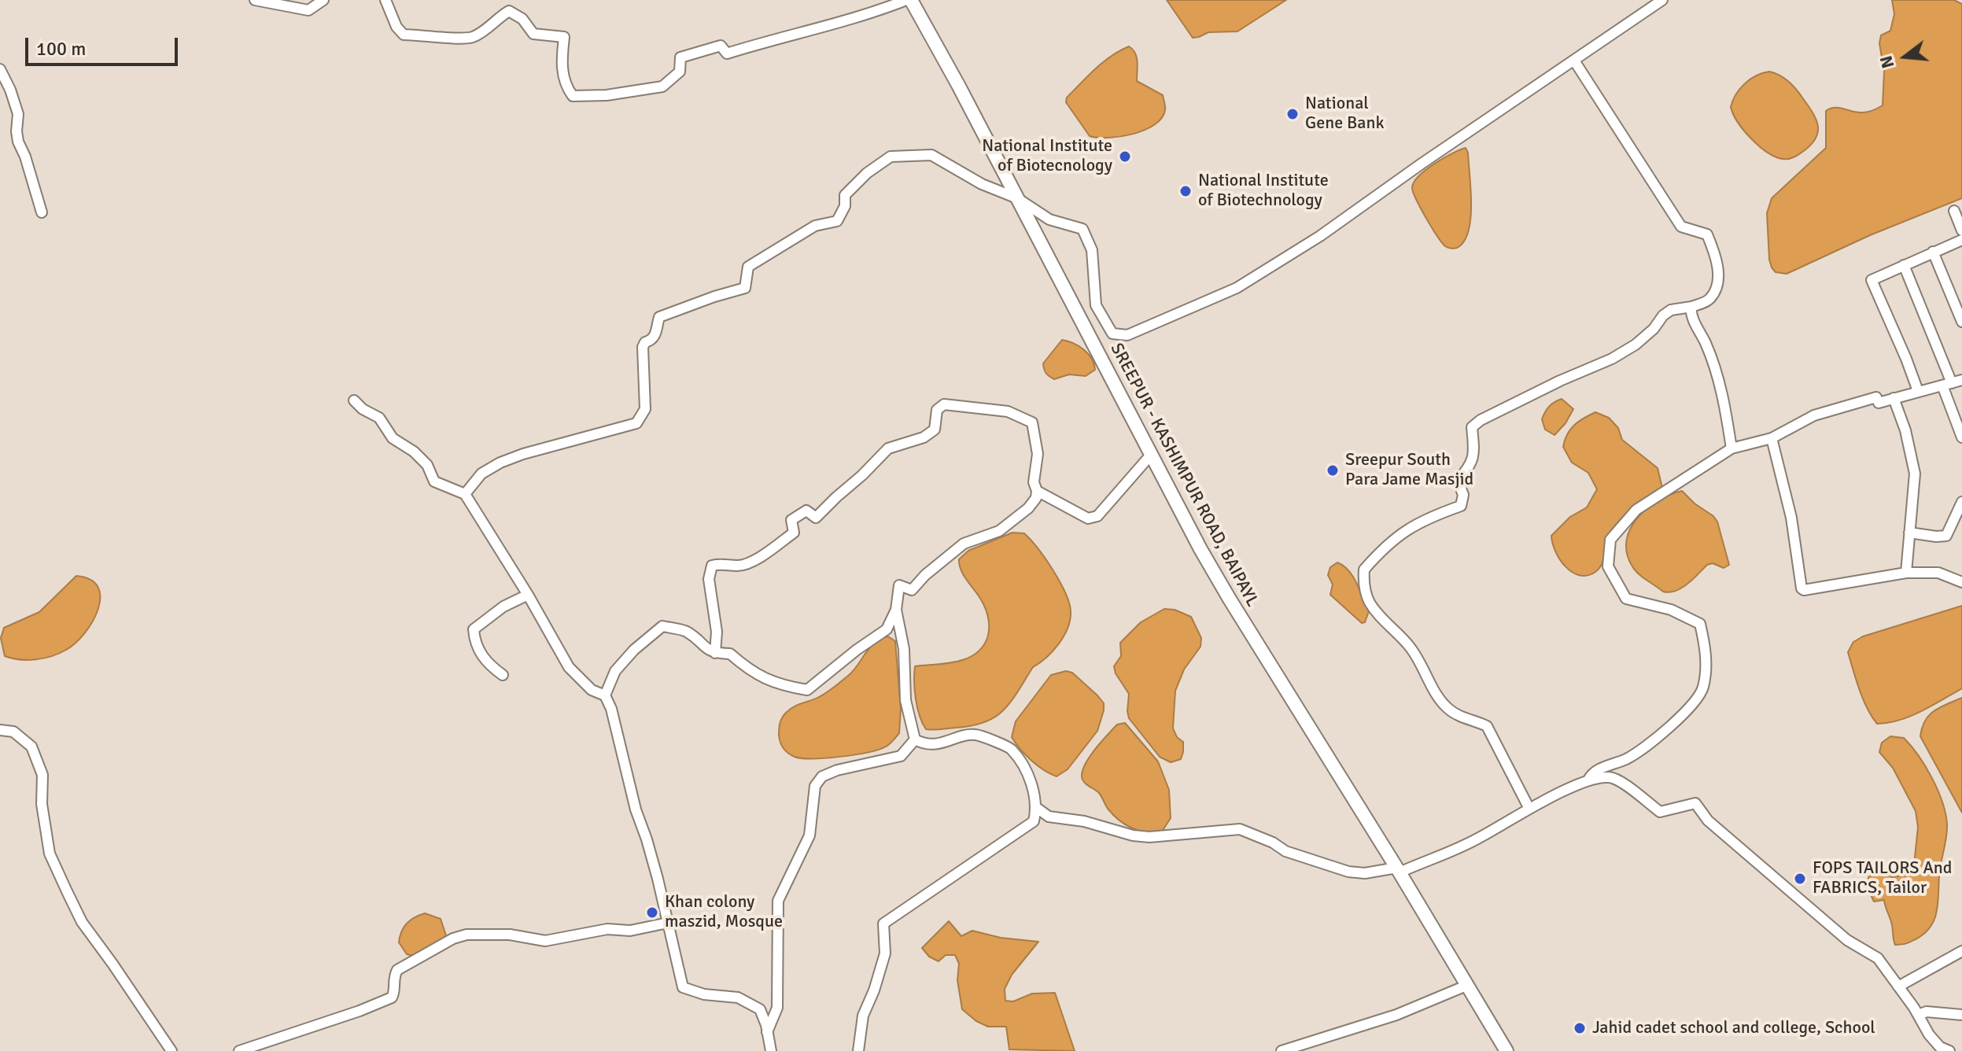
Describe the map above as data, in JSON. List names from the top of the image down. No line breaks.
{"streets":{"street":["SREEPUR - KASHIMPUR ROAD, BAIPAYL"]},"places":["National Gene Bank","National Institute of Biotecnology","National Institute of Biotechnology","Sreepur South Para Jame Masjid","FOPS TAILORS And FABRICS, Tailor","Khan colony maszid, Mosque","Jahid cadet school and college, School"],"scale_bar":"100 m","north":"left"}
